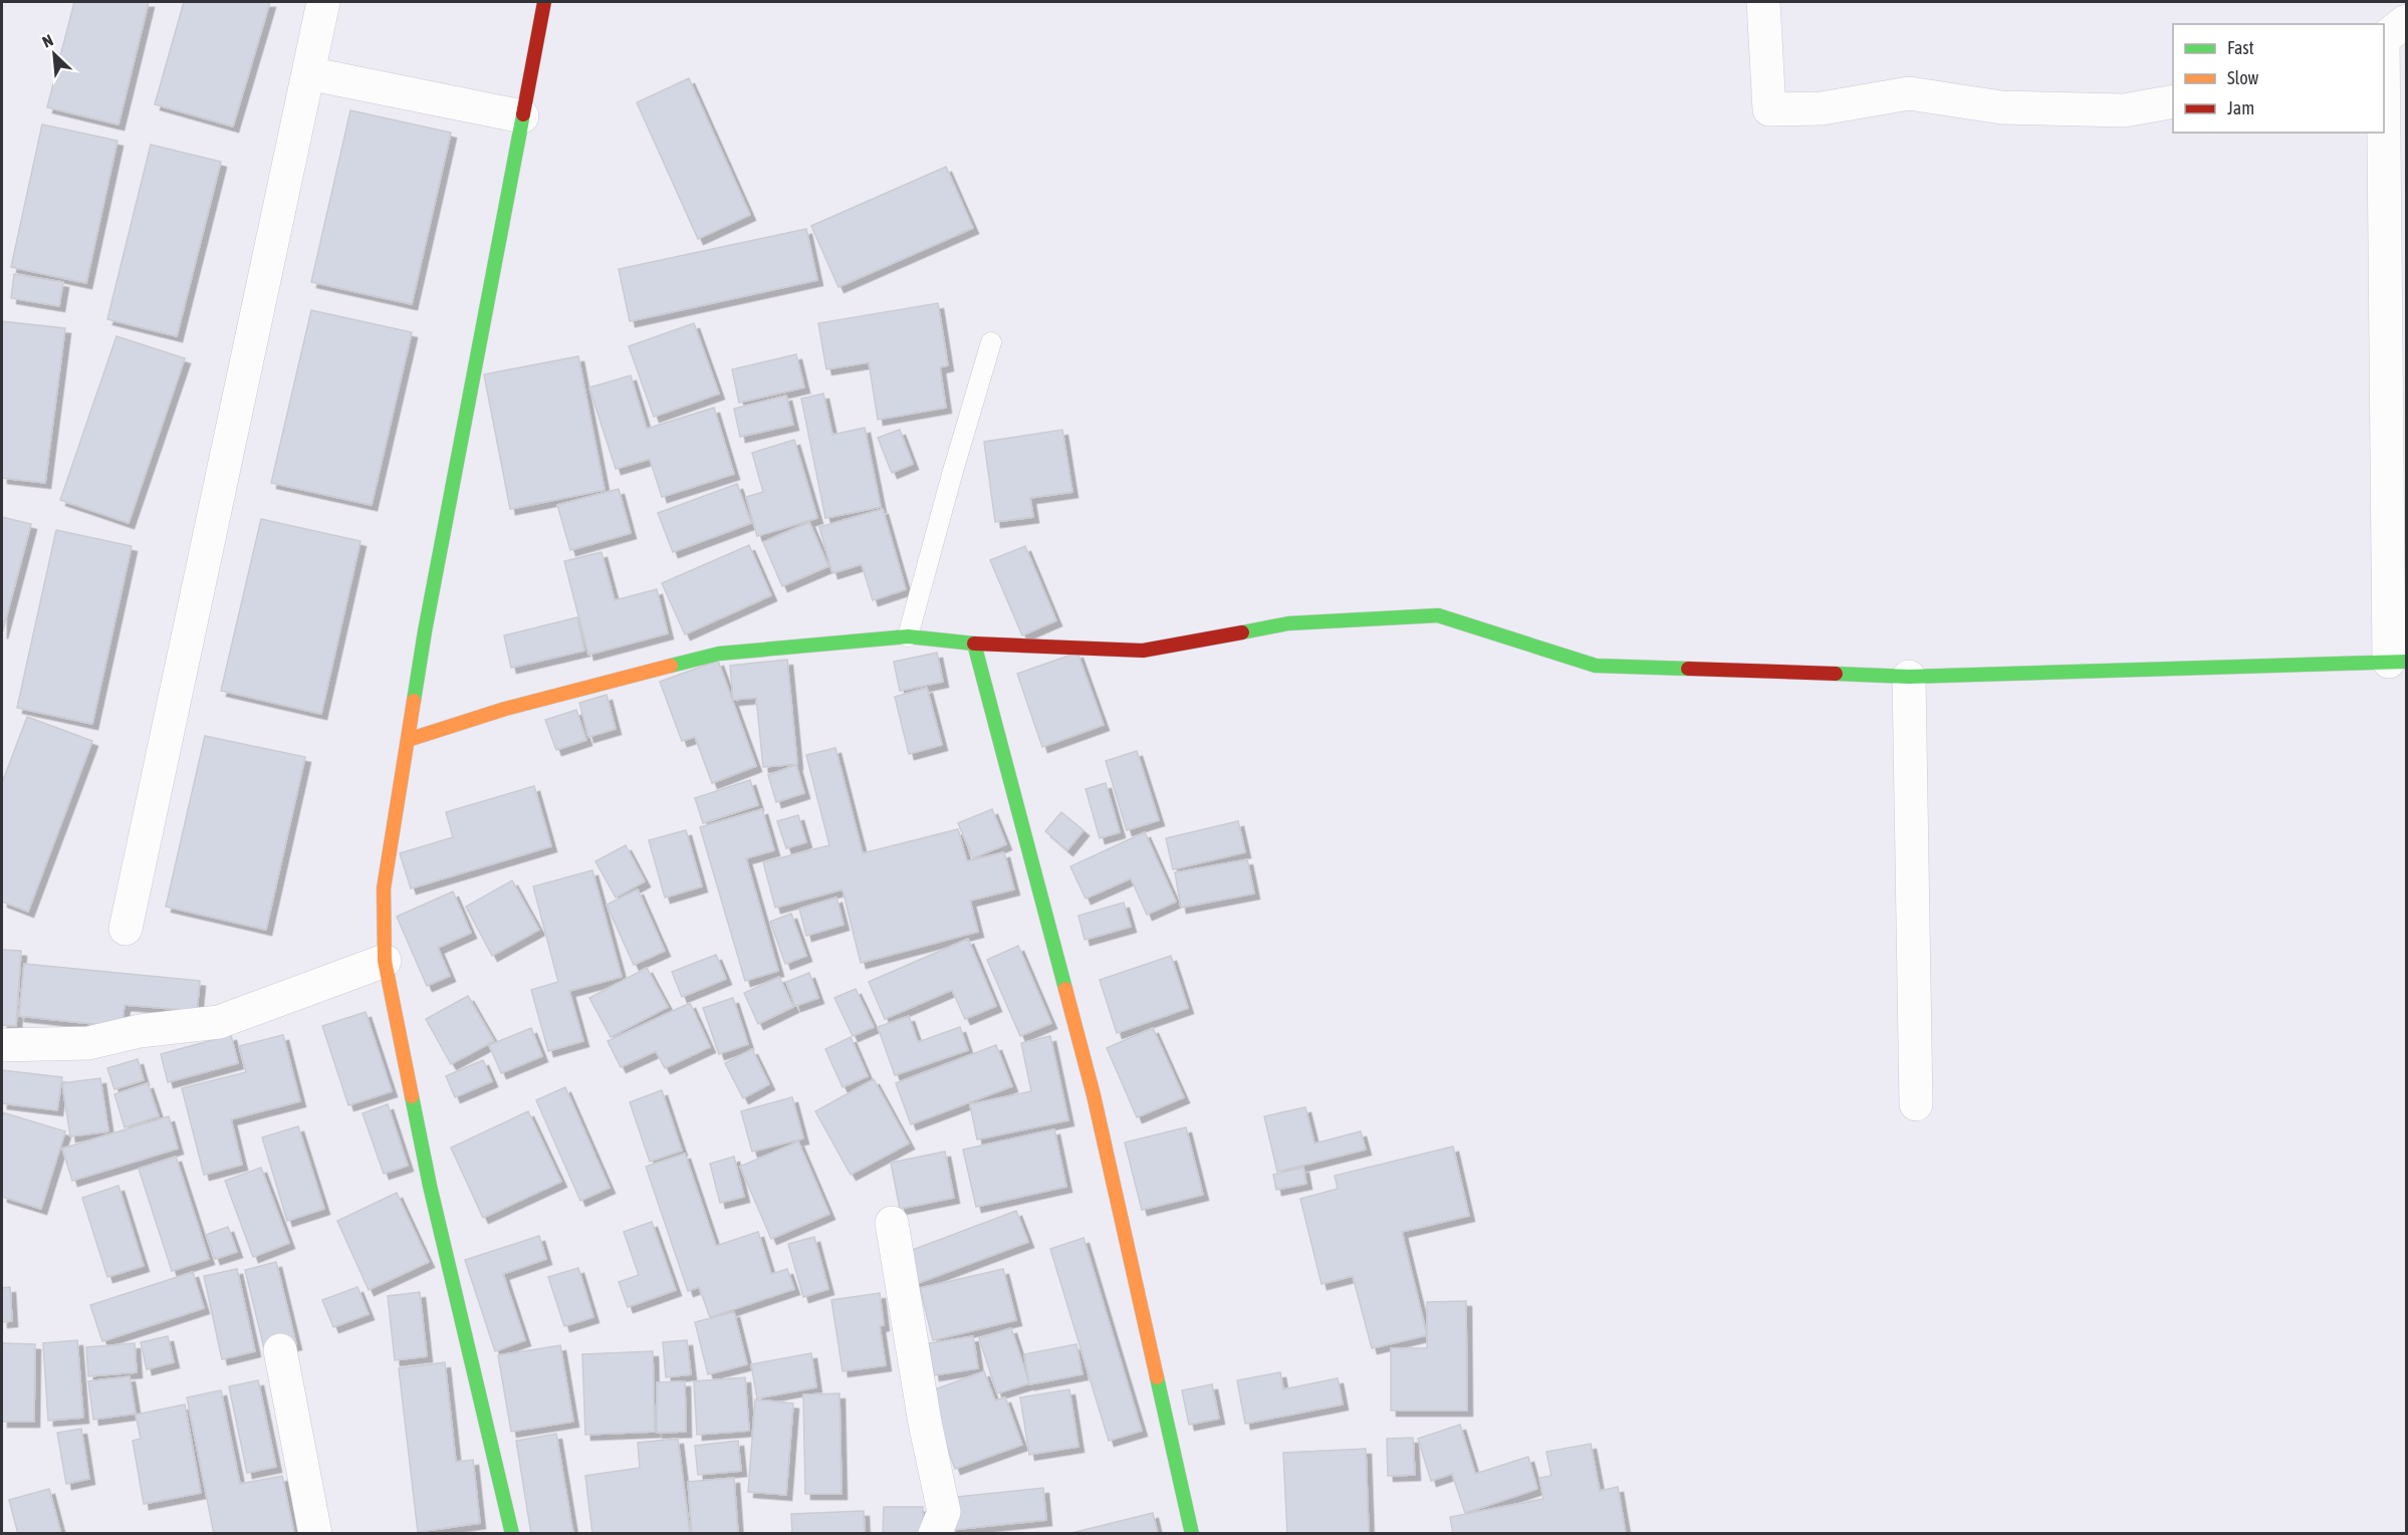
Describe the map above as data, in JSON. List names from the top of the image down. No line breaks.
{"legend":["Fast","Slow","Jam"],"north":"top left"}
